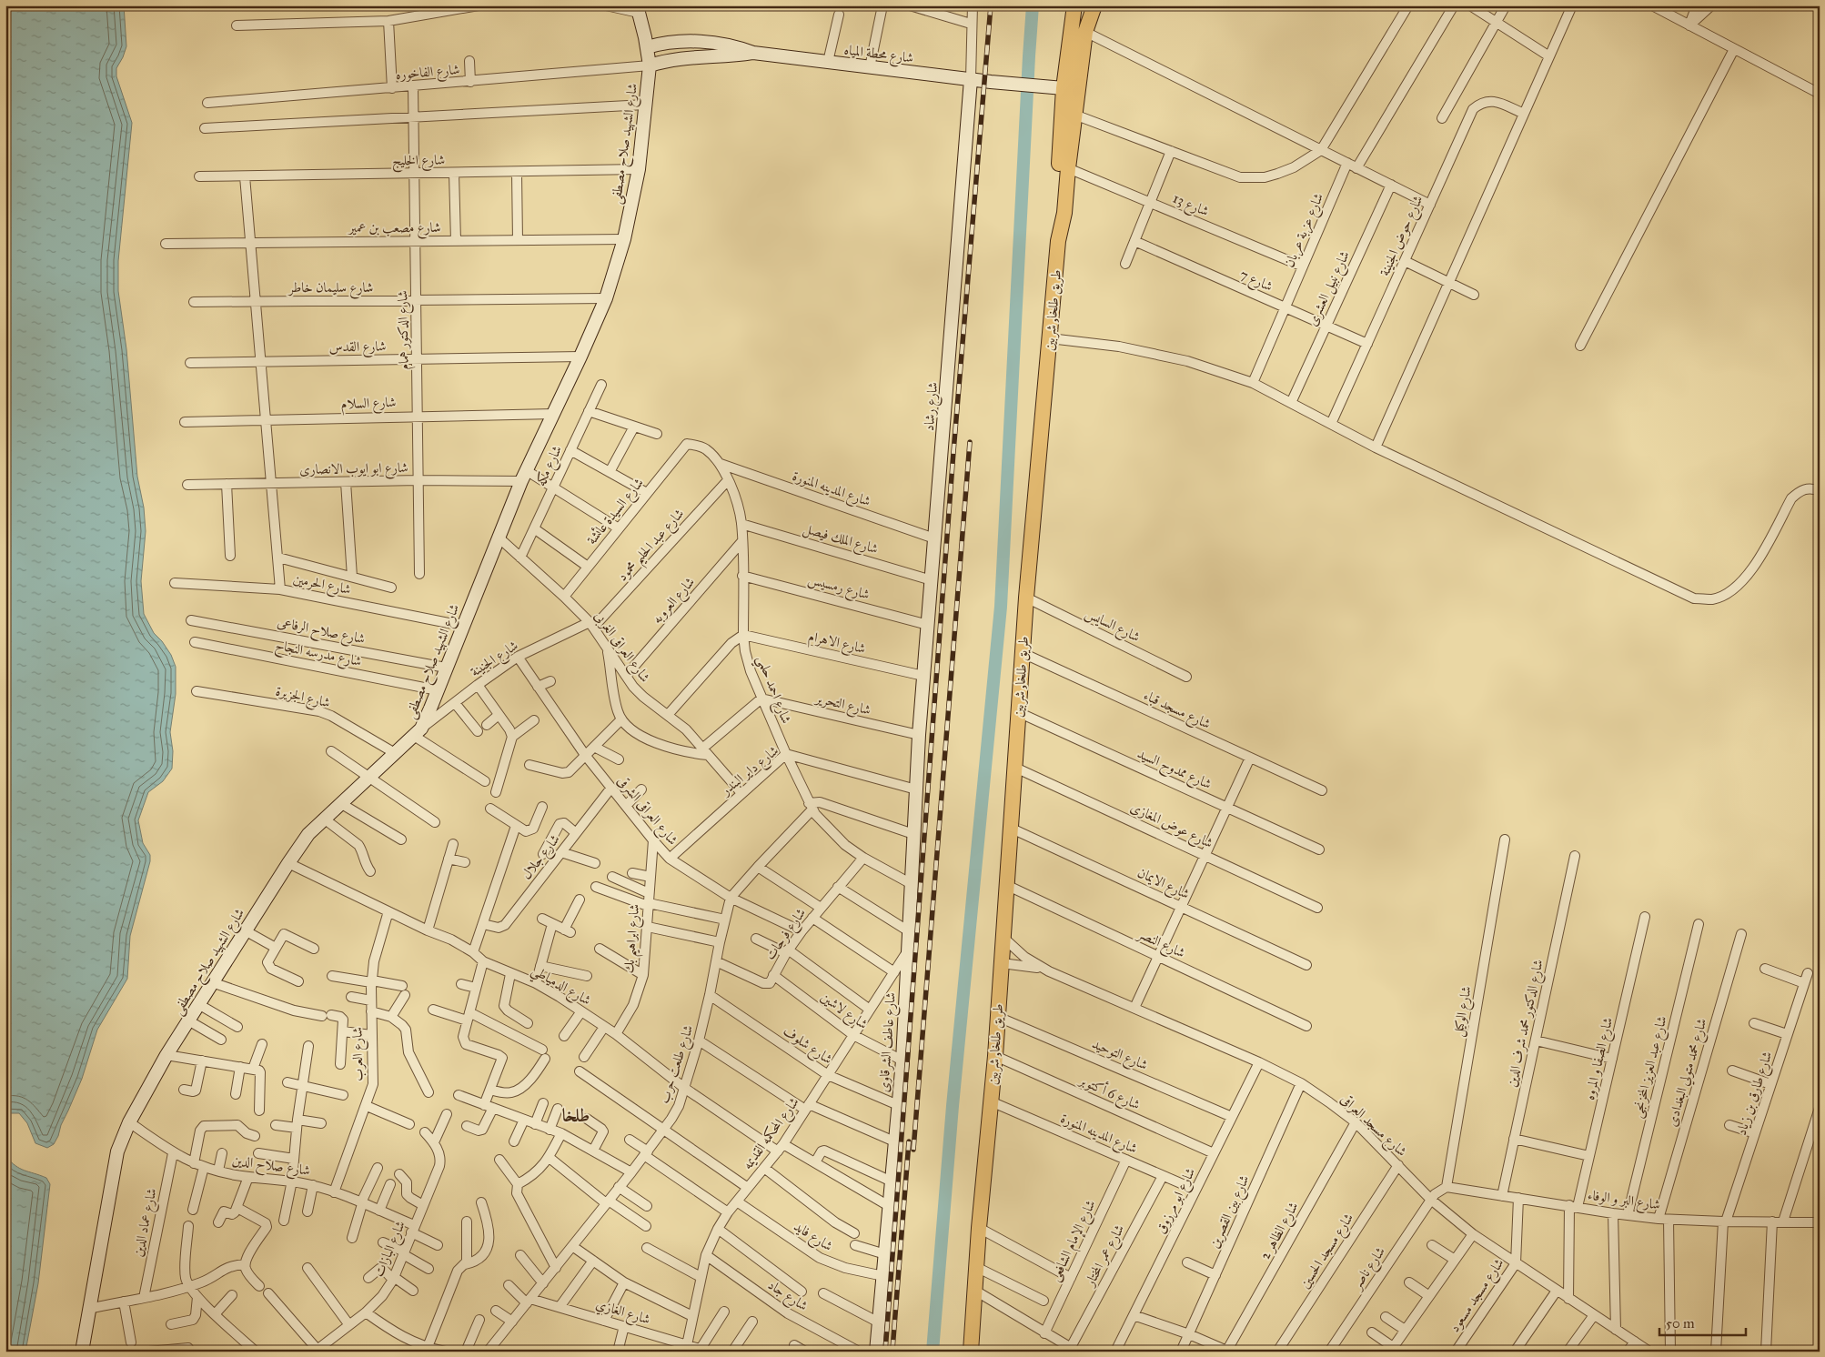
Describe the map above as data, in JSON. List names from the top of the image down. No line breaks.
{"streets":{"main road":["شارع محطة المياه","شارع الشهيد صلاح مصطفى","طريق طلخا, شربين","شارع رشاد","شارع عاطف الشرقاوى"],"street":["شارع الفاخوره","شارع الخليج","شارع 13","شارع مصعب بن عمير","شارع عزبة عربان","شارع حوض الجنينة","شارع 7","شارع سليمان خاطر","شارع نبيل العشرى","شارع الدكتور همام","شارع القدس","شارع السلام","شارع مكه","شارع ابو ايوب الانصارى","شارع المدينه المنورة","شارع السيدة عائشة","شارع الملك فيصل","شارع عبد الحليم محمود","شارع الحرمين","شارع رمسيس","شارع العروبه","شارع السايس","شارع صلاح الرفاعى","شارع الاهرام","شارع العراقى الغربى","شارع مدرسه النجاح","شارع الجنينة","شارع احمد حلمي","شارع الجزيرة","شارع التحرير","شارع مسجد قباء","شارع ممدوح السيد","شارع داير البندر","شارع العراقى الشرقى","شارع عوض المغازى","شارع جلال","شارع الايمان","شارع فرحات","شارع ابراهيم بك","شارع النصر","شارع الدمياطي","شارع لاشين","شارع الوكيل","شارع الدكتور محمد شرف الدين","شارع شلوف","شارع العرب","شارع التوحيد","شارع الصفا و المروه","شارع طلعت حرب","شارع عبد العزيز المخزنجى","شارع محمد متولي البغدادى","شارع 6 أكتوبر","شارع طارق بن زياد","شارع مسجد العراقى","شارع المحكمه القديمه","شارع صلاح الدين","شارع البر و الوفاء","شارع ابو مرزوق","شارع بين القصرين","شارع عماد الدين","شارع الظاهر 2","شارع فايد","شارع الإمام الشافعى","شارع البازات","شارع مسجد الحسين","شارع عمر المختار","شارع ناصر","شارع جاد","شارع مسجد مسعود","شارع الغازي"]},"crossings":[["شارع محطة المياه","شارع رشاد"],["شارع الفاخوره","شارع الشهيد صلاح مصطفى"],["شارع الفاخوره","شارع الدكتور همام"],["شارع الشهيد صلاح مصطفى","شارع الخليج"],["شارع الشهيد صلاح مصطفى","شارع مصعب بن عمير"],["شارع الشهيد صلاح مصطفى","شارع سليمان خاطر"],["شارع الشهيد صلاح مصطفى","شارع القدس"],["شارع الشهيد صلاح مصطفى","شارع السلام"],["شارع الشهيد صلاح مصطفى","شارع ابو ايوب الانصارى"],["شارع الشهيد صلاح مصطفى","شارع الحرمين"],["شارع الشهيد صلاح مصطفى","شارع صلاح الرفاعى"],["شارع الشهيد صلاح مصطفى","شارع العراقى الغربى"],["شارع الشهيد صلاح مصطفى","شارع مدرسه النجاح"],["شارع الشهيد صلاح مصطفى","شارع الجنينة"],["شارع الشهيد صلاح مصطفى","شارع الجزيرة"],["شارع الشهيد صلاح مصطفى","شارع الدمياطي"],["شارع الشهيد صلاح مصطفى","شارع صلاح الدين"],["شارع الخليج","شارع الدكتور همام"],["شارع 13","شارع عزبة عربان"],["شارع 13","طريق طلخا, شربين"],["شارع مصعب بن عمير","شارع الدكتور همام"],["شارع عزبة عربان","شارع 7"],["شارع حوض الجنينة","شارع 7"],["شارع 7","شارع نبيل العشرى"],["شارع سليمان خاطر","شارع الدكتور همام"],["طريق طلخا, شربين","شارع المدينه المنورة"],["طريق طلخا, شربين","شارع السايس"],["طريق طلخا, شربين","شارع مسجد قباء"],["طريق طلخا, شربين","شارع ممدوح السيد"],["طريق طلخا, شربين","شارع عوض المغازى"],["طريق طلخا, شربين","شارع الايمان"],["طريق طلخا, شربين","شارع النصر"],["طريق طلخا, شربين","شارع التوحيد"],["طريق طلخا, شربين","شارع 6 أكتوبر"],["طريق طلخا, شربين","شارع مسجد العراقى"],["شارع الدكتور همام","شارع القدس"],["شارع الدكتور همام","شارع السلام"],["شارع الدكتور همام","شارع ابو ايوب الانصارى"],["شارع رشاد","شارع المدينه المنورة"],["شارع رشاد","شارع الملك فيصل"],["شارع رشاد","شارع رمسيس"],["شارع رشاد","شارع الاهرام"],["شارع رشاد","شارع التحرير"],["شارع رشاد","شارع عاطف الشرقاوى"],["شارع مكه","شارع العراقى الغربى"],["شارع المدينه المنورة","شارع احمد حلمي"],["شارع المدينه المنورة","شارع ابو مرزوق"],["شارع المدينه المنورة","شارع الإمام الشافعى"],["شارع المدينه المنورة","شارع عمر المختار"],["شارع السيدة عائشة","شارع العراقى الغربى"],["شارع السيدة عائشة","شارع احمد حلمي"],["شارع الملك فيصل","شارع احمد حلمي"],["شارع عبد الحليم محمود","شارع العراقى الغربى"],["شارع عبد الحليم محمود","شارع الجنينة"],["شارع عبد الحليم محمود","شارع احمد حلمي"],["شارع رمسيس","شارع احمد حلمي"],["شارع العروبه","شارع العراقى الغربى"],["شارع العروبه","شارع احمد حلمي"],["شارع الاهرام","شارع احمد حلمي"],["شارع العراقى الغربى","شارع الجنينة"],["شارع العراقى الغربى","شارع داير البندر"],["شارع الجنينة","شارع العراقى الشرقى"],["شارع احمد حلمي","شارع التحرير"],["شارع احمد حلمي","شارع داير البندر"],["شارع احمد حلمي","شارع فرحات"],["شارع احمد حلمي","شارع عاطف الشرقاوى"],["شارع احمد حلمي","شارع طلعت حرب"],["شارع التحرير","شارع عاطف الشرقاوى"],["شارع داير البندر","شارع العراقى الشرقى"],["شارع داير البندر","شارع عاطف الشرقاوى"],["شارع العراقى الشرقى","شارع جلال"],["شارع العراقى الشرقى","شارع فرحات"],["شارع العراقى الشرقى","شارع ابراهيم بك"],["شارع العراقى الشرقى","شارع طلعت حرب"],["شارع فرحات","شارع لاشين"],["شارع فرحات","شارع طلعت حرب"],["شارع ابراهيم بك","شارع الدمياطي"],["شارع الدمياطي","شارع عاطف الشرقاوى"],["شارع الدمياطي","شارع العرب"],["شارع الدمياطي","شارع طلعت حرب"],["شارع الدمياطي","شارع المحكمه القديمه"],["شارع لاشين","شارع عاطف الشرقاوى"],["شارع لاشين","شارع المحكمه القديمه"],["شارع الوكيل","شارع البر و الوفاء"],["شارع الدكتور محمد شرف الدين","شارع البر و الوفاء"],["شارع عاطف الشرقاوى","شارع شلوف"],["شارع عاطف الشرقاوى","شارع المحكمه القديمه"],["شارع عاطف الشرقاوى","شارع فايد"],["شارع شلوف","شارع طلعت حرب"],["شارع شلوف","شارع المحكمه القديمه"],["شارع العرب","شارع صلاح الدين"],["شارع التوحيد","شارع ابو مرزوق"],["شارع الصفا و المروه","شارع مسجد العراقى"],["شارع الصفا و المروه","شارع البر و الوفاء"],["شارع طلعت حرب","شارع الغازي"],["شارع عبد العزيز المخزنجى","شارع البر و الوفاء"],["شارع محمد متولي البغدادى","شارع البر و الوفاء"],["شارع 6 أكتوبر","شارع ابو مرزوق"],["شارع طارق بن زياد","شارع البر و الوفاء"],["شارع مسجد العراقى","شارع ابو مرزوق"],["شارع مسجد العراقى","شارع بين القصرين"],["شارع مسجد العراقى","شارع الظاهر 2"],["شارع مسجد العراقى","شارع مسجد الحسين"],["شارع مسجد العراقى","شارع ناصر"],["شارع مسجد العراقى","شارع مسجد مسعود"],["شارع المحكمه القديمه","شارع فايد"],["شارع المحكمه القديمه","شارع جاد"],["شارع المحكمه القديمه","شارع الغازي"],["شارع صلاح الدين","شارع عماد الدين"],["شارع صلاح الدين","شارع البازات"],["شارع البر و الوفاء","شارع مسجد مسعود"]],"districts":["طلخا"],"scale_bar":"50 m"}
